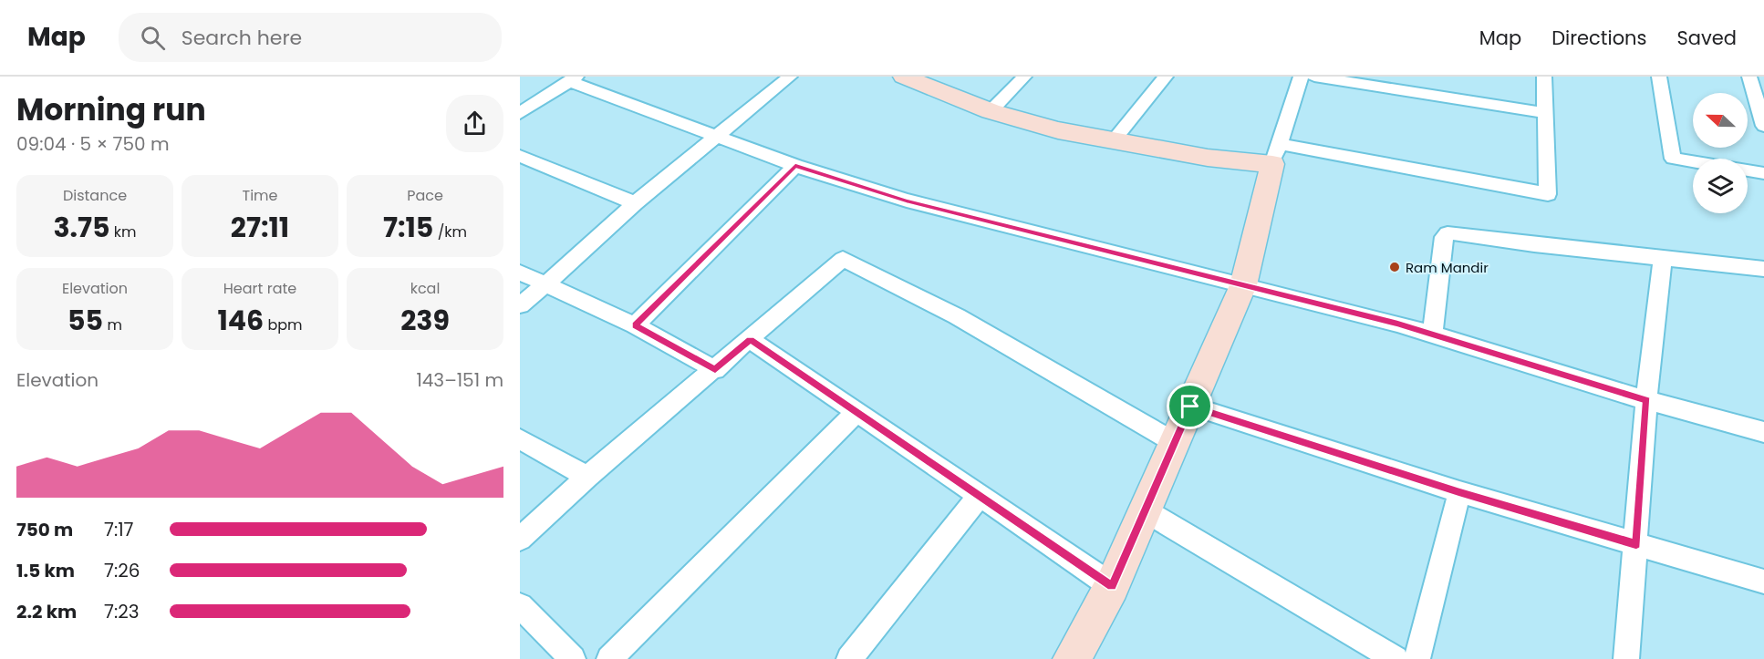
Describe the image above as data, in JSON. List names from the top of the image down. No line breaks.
{"places":["Ram Mandir"],"north":"left","page":{"header":"Map","search":"Search here","nav":["Map","Directions","Saved"],"heading":["Morning run","09:04 · 5 × 750 m"],"stats":[["Distance","3.75 km"],["Time","27:11"],["Pace","7:15 /km"],["Elevation","55 m"],["Heart rate","146 bpm"],["kcal","239"]],"chart":["Elevation","143–151 m"],"list":[{"name":"750 m","note":"7:17"},{"name":"1.5 km","note":"7:26"},{"name":"2.2 km","note":"7:23"}]}}
